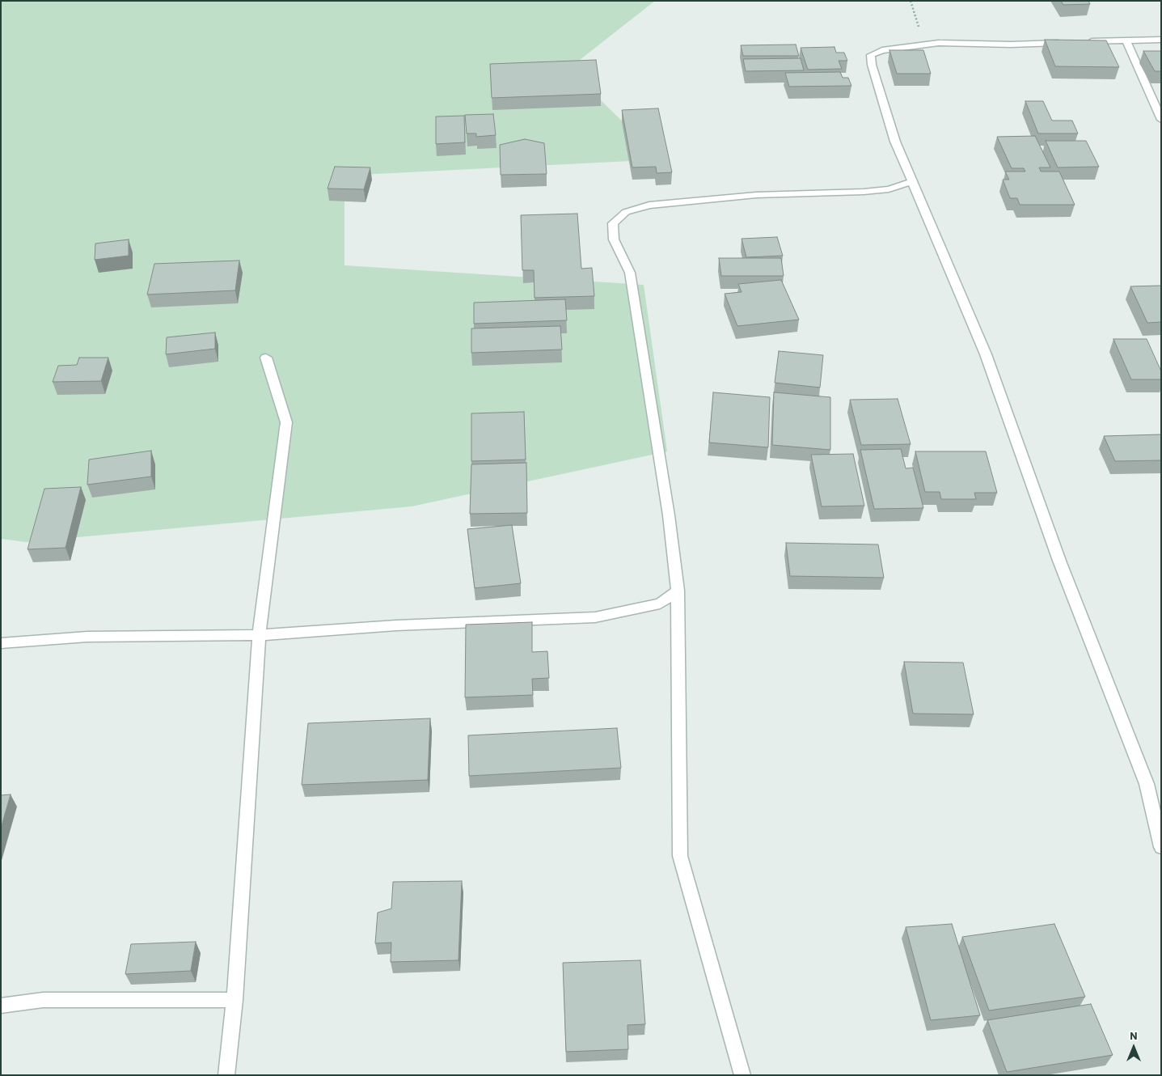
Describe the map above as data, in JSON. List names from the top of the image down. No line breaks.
{"north":"top"}
